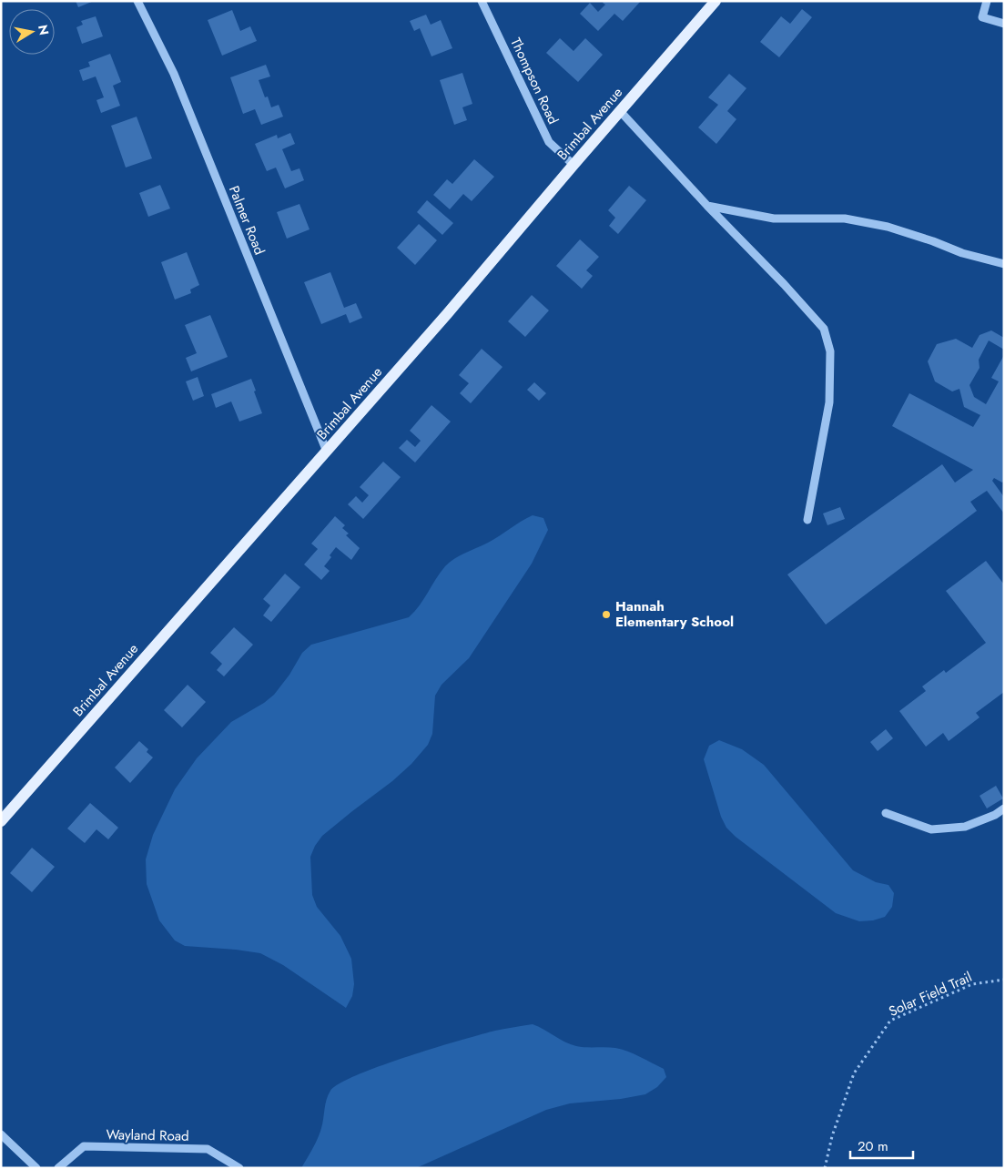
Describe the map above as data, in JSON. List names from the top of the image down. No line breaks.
{"streets":{"main road":["Brimbal Avenue"],"street":["Thompson Road","Palmer Road","Wayland Road"],"path":["Solar Field Trail"]},"crossings":[["Thompson Road","Brimbal Avenue"],["Brimbal Avenue","Palmer Road"]],"places":["Hannah Elementary School"],"scale_bar":"20 m","north":"right"}
